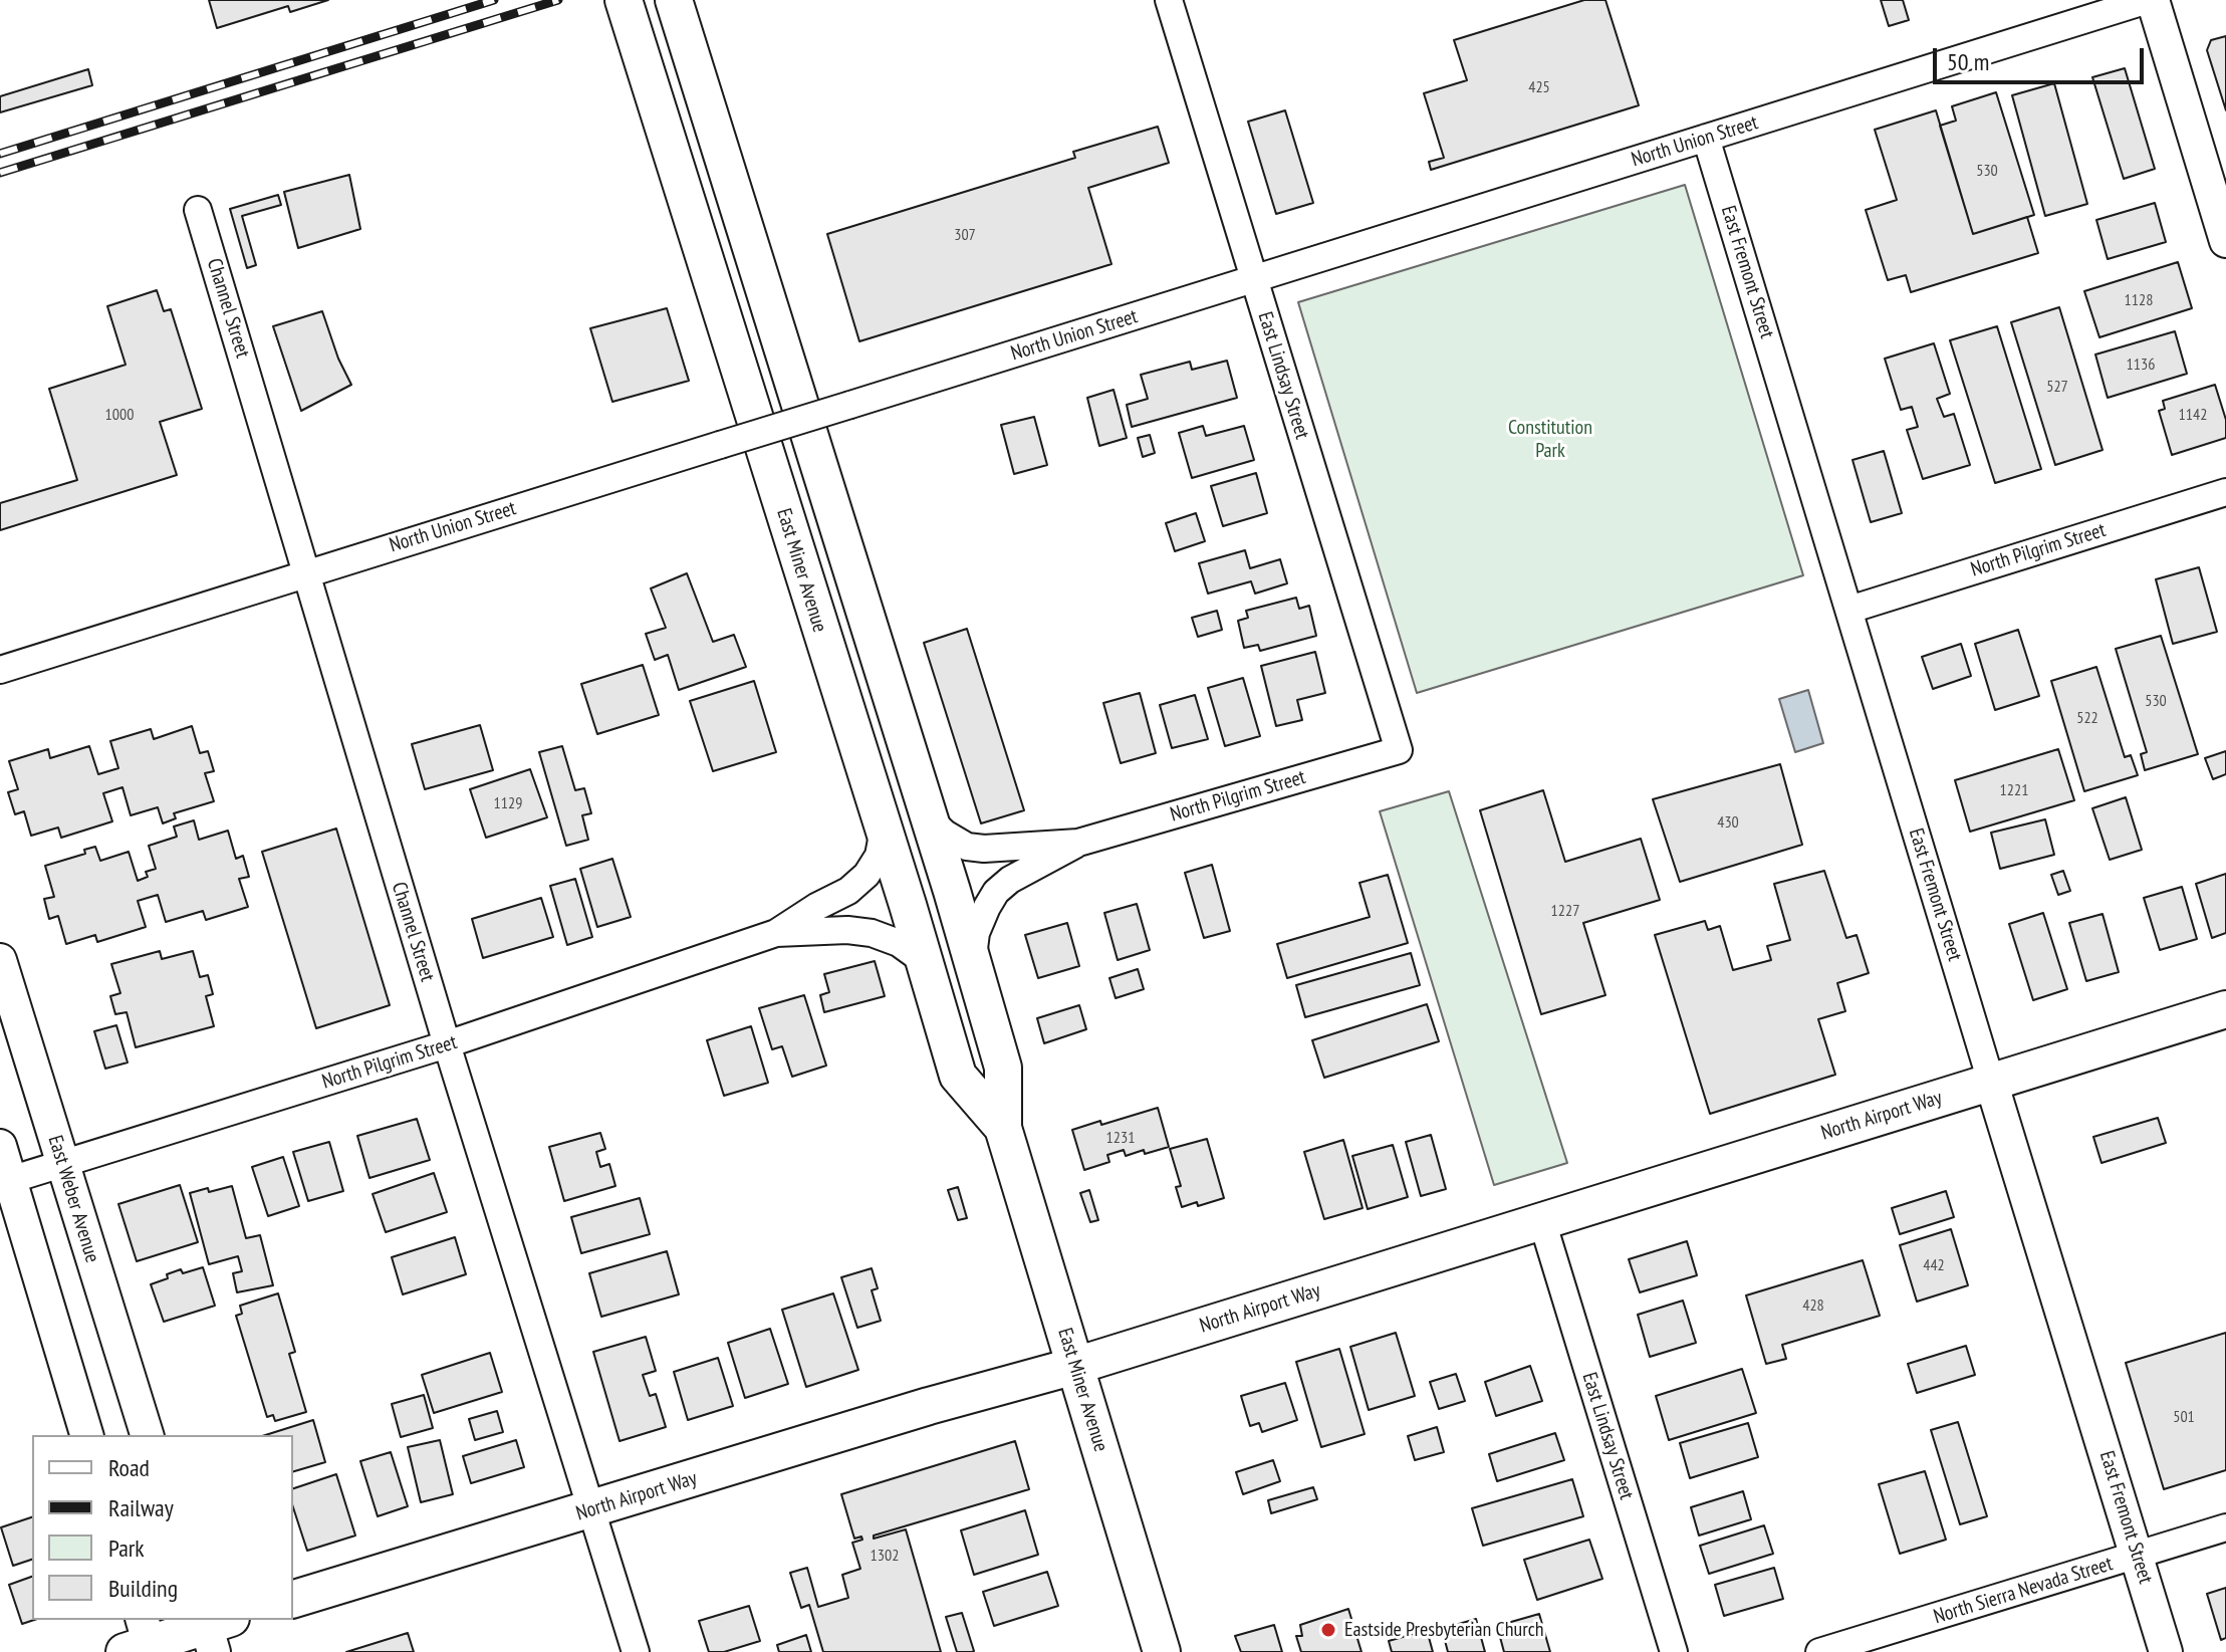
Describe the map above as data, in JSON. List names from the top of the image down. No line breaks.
{"streets":{"main road":["East Miner Avenue","North Airport Way"],"street":["North Union Street","East Fremont Street","Channel Street","East Lindsay Street","North Pilgrim Street","East Weber Avenue","North Sierra Nevada Street"]},"crossings":[["North Union Street","East Fremont Street"],["North Union Street","Channel Street"],["North Union Street","East Lindsay Street"],["East Fremont Street","North Pilgrim Street"],["East Fremont Street","North Airport Way"],["East Fremont Street","North Sierra Nevada Street"],["Channel Street","North Pilgrim Street"],["Channel Street","North Airport Way"],["East Lindsay Street","North Pilgrim Street"],["East Lindsay Street","North Airport Way"],["North Pilgrim Street","East Miner Avenue"],["North Pilgrim Street","East Weber Avenue"],["East Miner Avenue","North Airport Way"]],"parks":["Constitution Park"],"places":["Eastside Presbyterian Church"],"house_numbers":["425","530","307","1128","1136","527","1000","1142","530","522","1221","1129","430","1227","1231","442","428","501","1302"],"legend":["Road","Railway","Park","Building"],"scale_bar":"50 m"}
